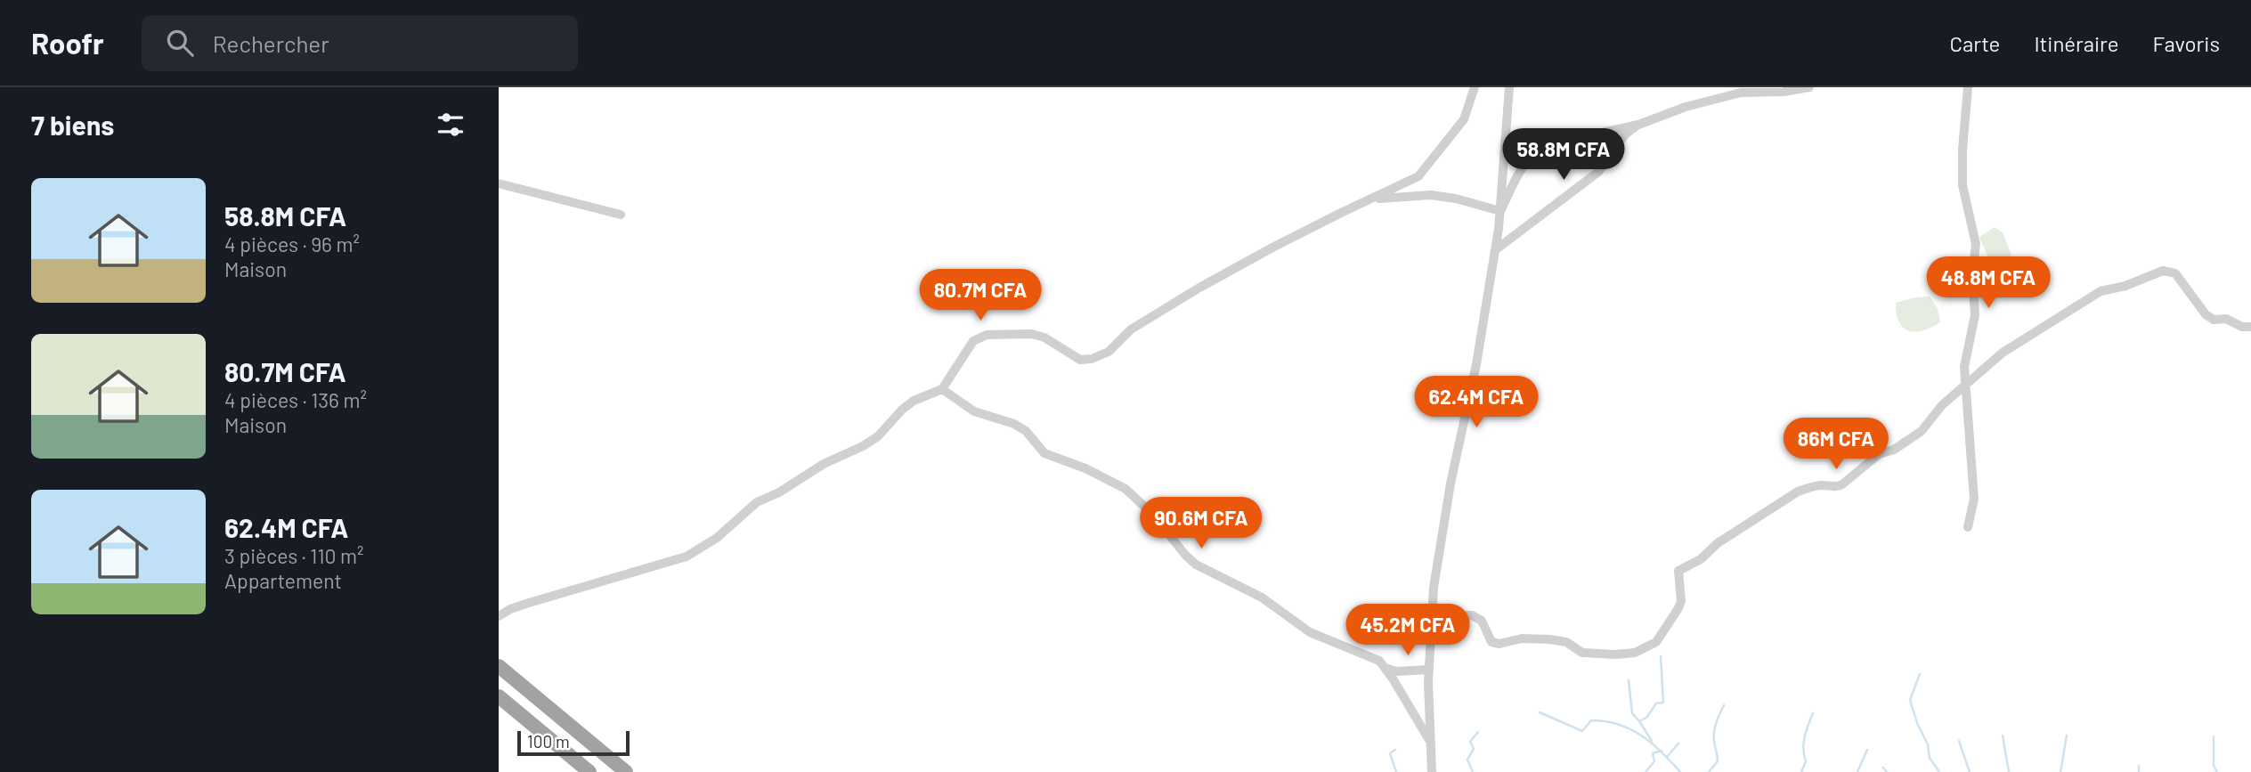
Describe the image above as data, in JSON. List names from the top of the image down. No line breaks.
{"scale_bar":"100 m","page":{"header":"Roofr","search":"Rechercher","nav":["Carte","Itinéraire","Favoris"],"heading":"7 biens","price":["58.8M CFA","48.8M CFA","80.7M CFA","62.4M CFA","86M CFA","90.6M CFA","45.2M CFA"],"list":[{"name":"58.8M CFA","note":"4 pièces · 96 m² · Maison"},{"name":"80.7M CFA","note":"4 pièces · 136 m² · Maison"},{"name":"62.4M CFA","note":"3 pièces · 110 m² · Appartement"}],"scale":"100 m"}}
